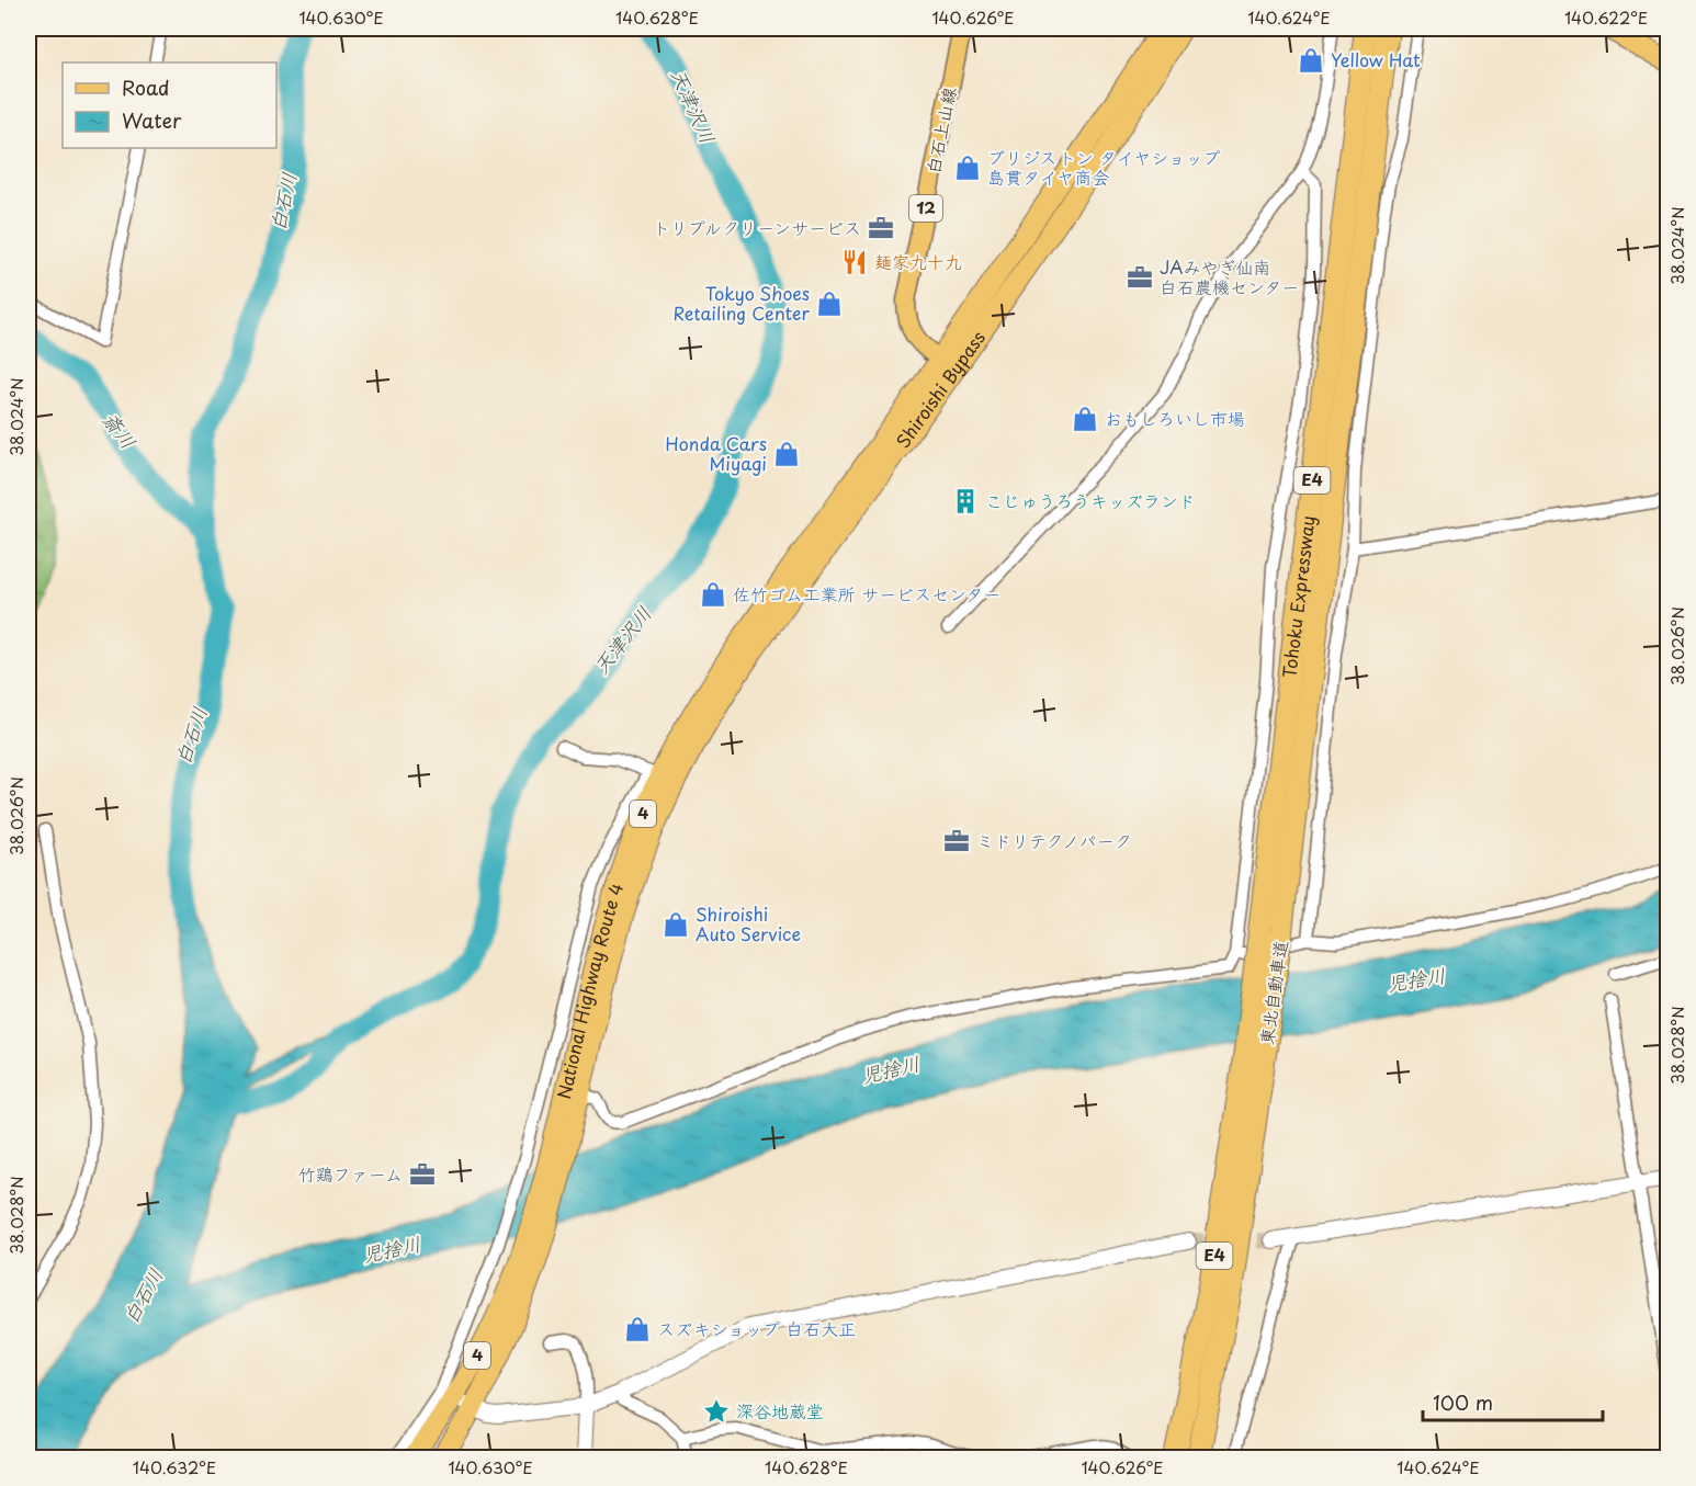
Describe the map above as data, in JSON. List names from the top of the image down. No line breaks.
{"streets":{"highway":["Shiroishi Bypass","E4","Tohoku Expressway","4","National Highway Route 4","東北自動車道"],"main road":["白石上山線","12"]},"crossings":[["白石上山線","Shiroishi Bypass"],["Shiroishi Bypass","National Highway Route 4"],["E4","東北自動車道"],["Tohoku Expressway","東北自動車道"]],"water":["天津沢川","白石川","斎川","児捨川"],"places":{"shop":["Yellow Hat","ブリジストン タイヤショップ 島貫タイヤ商会","Tokyo Shoes Retailing Center","おもしろいし市場","Honda Cars Miyagi","佐竹ゴム工業所 サービスセンター","Shiroishi Auto Service","スズキショップ 白石大正"],"office":["トリプルクリーンサービス","JAみやぎ仙南 白石農機センター","ミドリテクノパーク","竹鶏ファーム"],"restaurant":["麺家九十九"],"building":["こじゅうろうキッズランド"],"place":["深谷地蔵堂"]},"legend":["Road","Water"],"scale_bar":"100 m","coordinates":["140.630°E","140.628°E","140.626°E","140.624°E","140.622°E","38.024°N","38.026°N","38.028°N","140.632°E"]}
